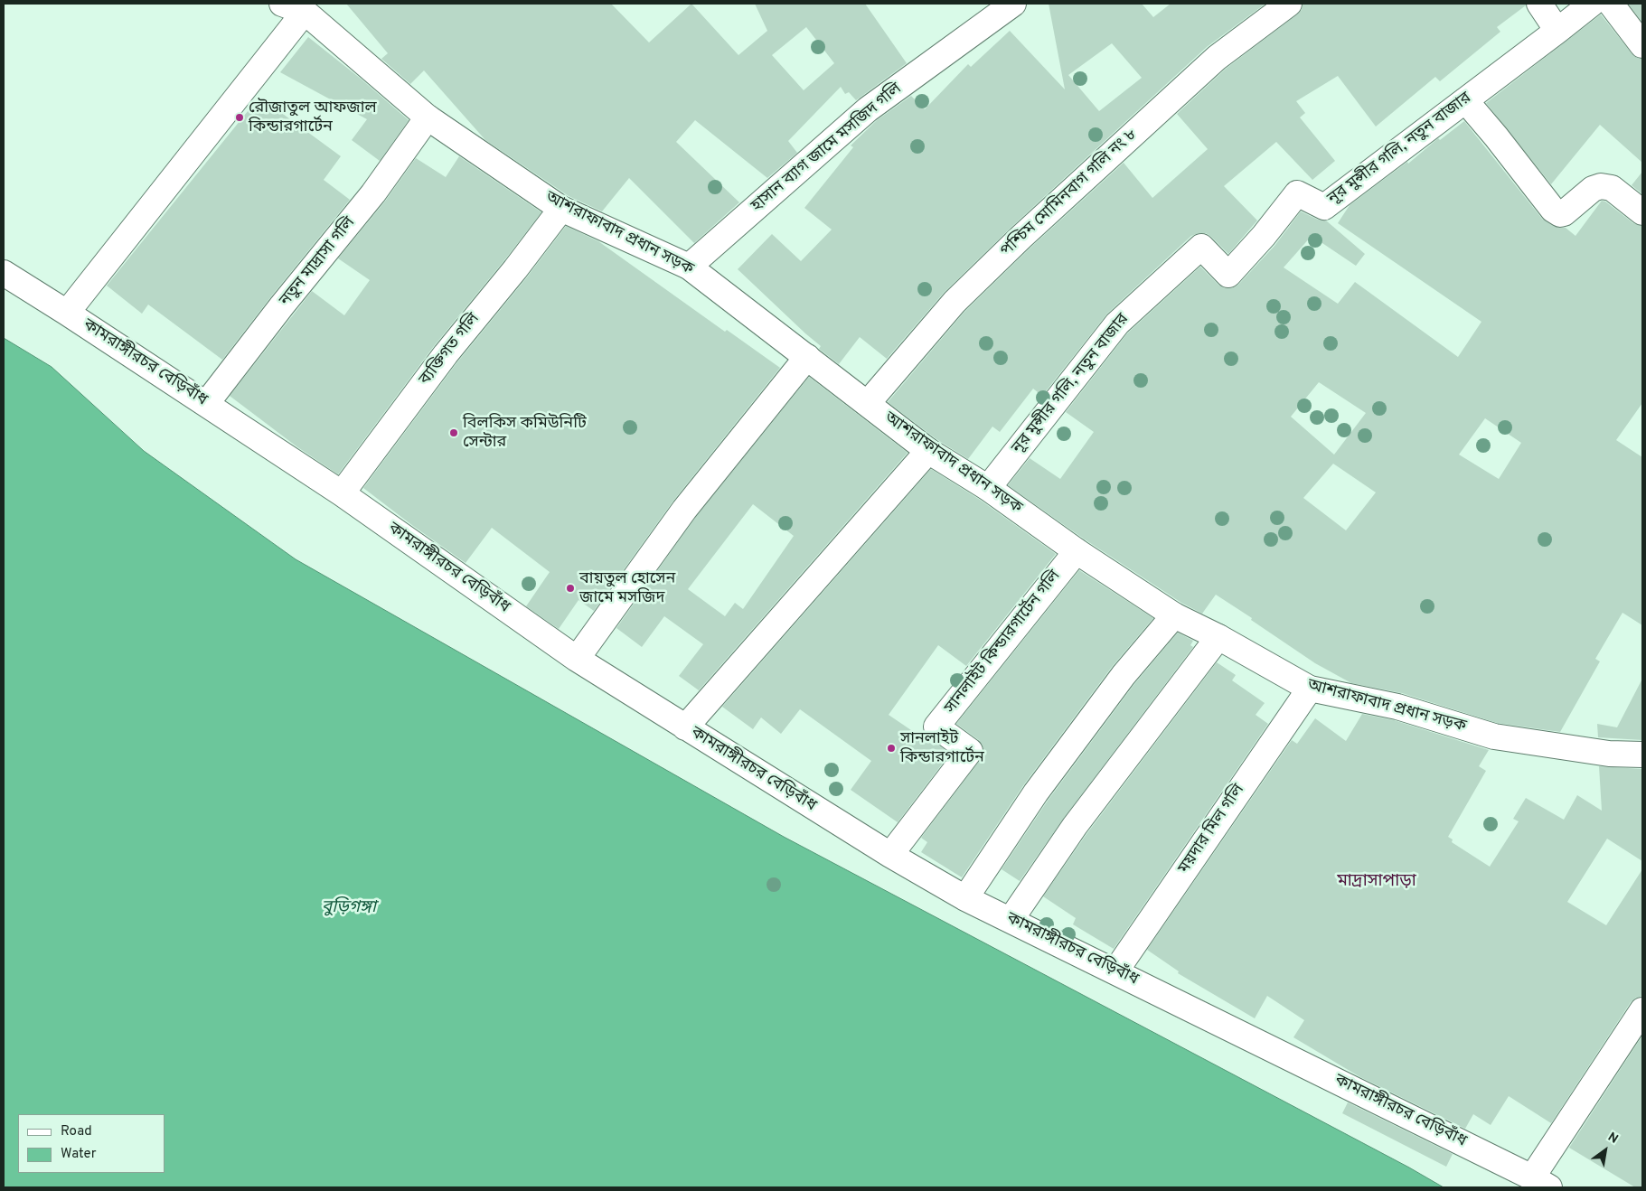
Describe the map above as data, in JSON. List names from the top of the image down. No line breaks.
{"streets":{"street":["হাসান ব্যাগ জামে মসজিদ গলি","নূর মুন্সীর গলি, নতুন বাজার","পশ্চিম মোমিনবাগ গলি নং ৮","আশরাফাবাদ প্রধান সড়ক","নতুন মাদ্রাসা গলি","ব্যক্তিগত গলি","কামরাঙ্গীরচর বেড়িবাঁধ","সানলাইট কিন্ডারগার্টেন গলি","ময়দার মিল গলি"]},"crossings":[["হাসান ব্যাগ জামে মসজিদ গলি","আশরাফাবাদ প্রধান সড়ক"],["নূর মুন্সীর গলি, নতুন বাজার","আশরাফাবাদ প্রধান সড়ক"],["পশ্চিম মোমিনবাগ গলি নং ৮","আশরাফাবাদ প্রধান সড়ক"],["আশরাফাবাদ প্রধান সড়ক","নতুন মাদ্রাসা গলি"],["আশরাফাবাদ প্রধান সড়ক","ব্যক্তিগত গলি"],["আশরাফাবাদ প্রধান সড়ক","সানলাইট কিন্ডারগার্টেন গলি"],["আশরাফাবাদ প্রধান সড়ক","ময়দার মিল গলি"],["নতুন মাদ্রাসা গলি","কামরাঙ্গীরচর বেড়িবাঁধ"],["ব্যক্তিগত গলি","কামরাঙ্গীরচর বেড়িবাঁধ"],["কামরাঙ্গীরচর বেড়িবাঁধ","সানলাইট কিন্ডারগার্টেন গলি"],["কামরাঙ্গীরচর বেড়িবাঁধ","ময়দার মিল গলি"]],"districts":["মাদ্রাসাপাড়া"],"water":["বুড়িগঙ্গা"],"places":["রৌজাতুল আফজাল কিন্ডারগার্টেন","বিলকিস কমিউনিটি সেন্টার","বায়তুল হোসেন জামে মসজিদ","সানলাইট কিন্ডারগার্টেন"],"legend":["Road","Water"],"north":"top right"}
